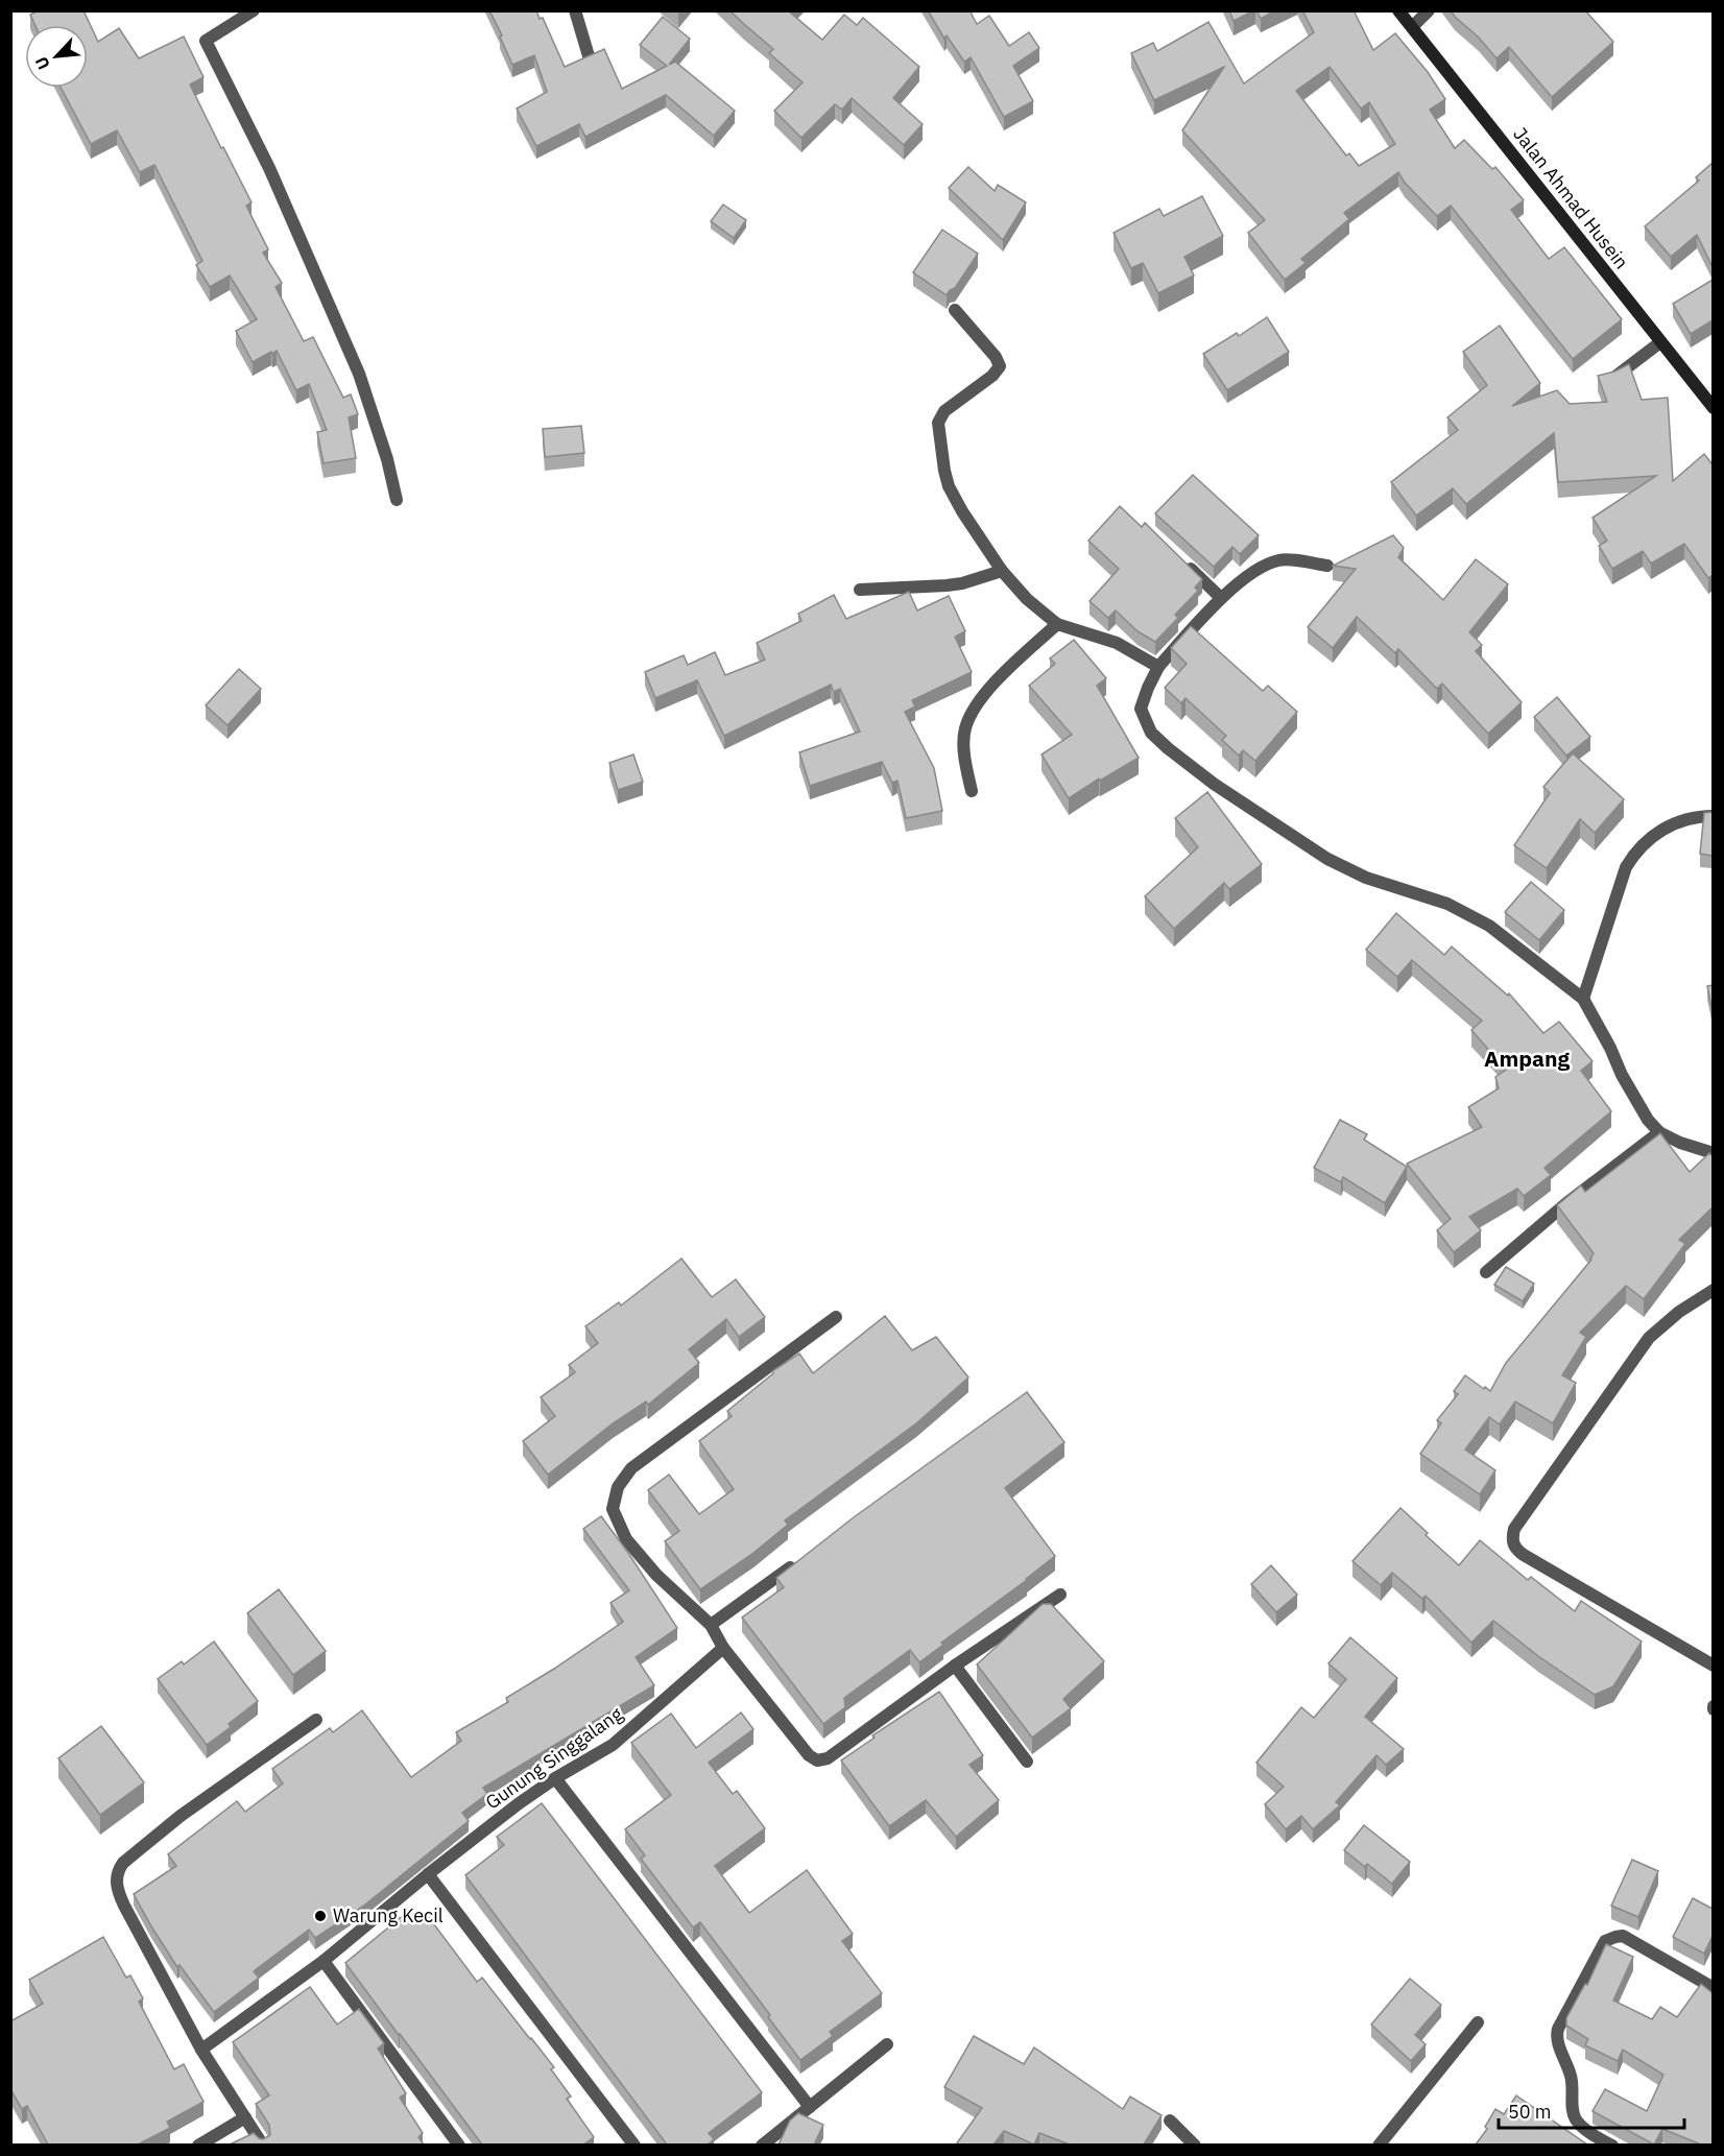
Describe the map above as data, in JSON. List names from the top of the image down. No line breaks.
{"streets":{"main road":["Jalan Ahmad Husein"],"street":["Gunung Singgalang"]},"districts":["Ampang"],"places":["Warung Kecil"],"scale_bar":"50 m","north":"bottom left"}
